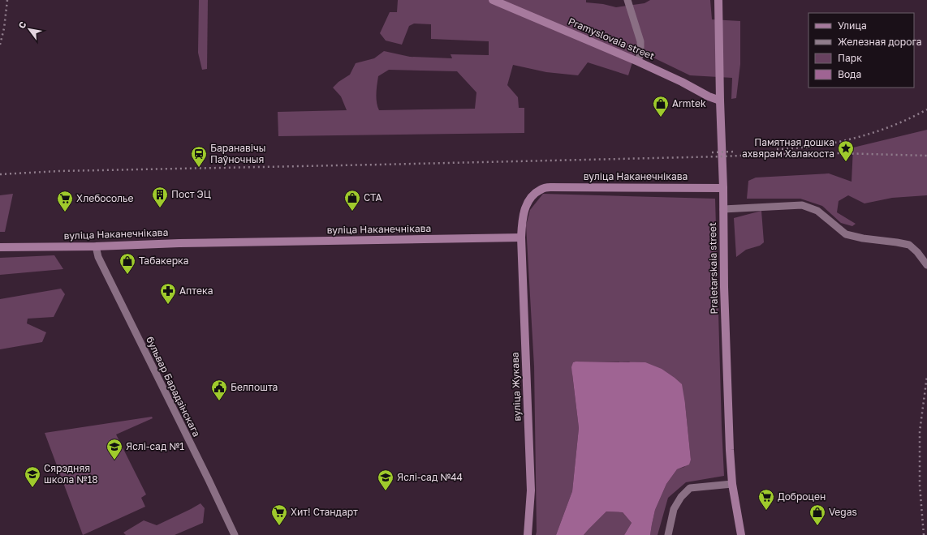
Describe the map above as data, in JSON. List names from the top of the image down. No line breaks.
{"streets":{"main road":["Pramyslovaia street","вуліца Наканечнікава","Praletarskaia street","вуліца Жукава"],"street":["бульвар Барадзінскага"]},"crossings":[["Pramyslovaia street","Praletarskaia street"],["вуліца Наканечнікава","Praletarskaia street"],["вуліца Наканечнікава","бульвар Барадзінскага"],["вуліца Наканечнікава","вуліца Жукава"]],"places":{"shop":["Armtek","СТА","Табакерка","Vegas"],"place":["Памятная дошка ахвярам Халакоста"],"station":["Баранавічы Паўночныя"],"building":["Пост ЭЦ"],"supermarket":["Хлебосолье","Доброцен","Хит! Стандарт"],"pharmacy":["Аптека"],"public building":["Белпошта"],"school or university":["Яслі-сад №1","Сярэдняя школа №18","Яслі-сад №44"]},"legend":["Улица","Железная дорога","Парк","Вода"],"north":"top left"}
